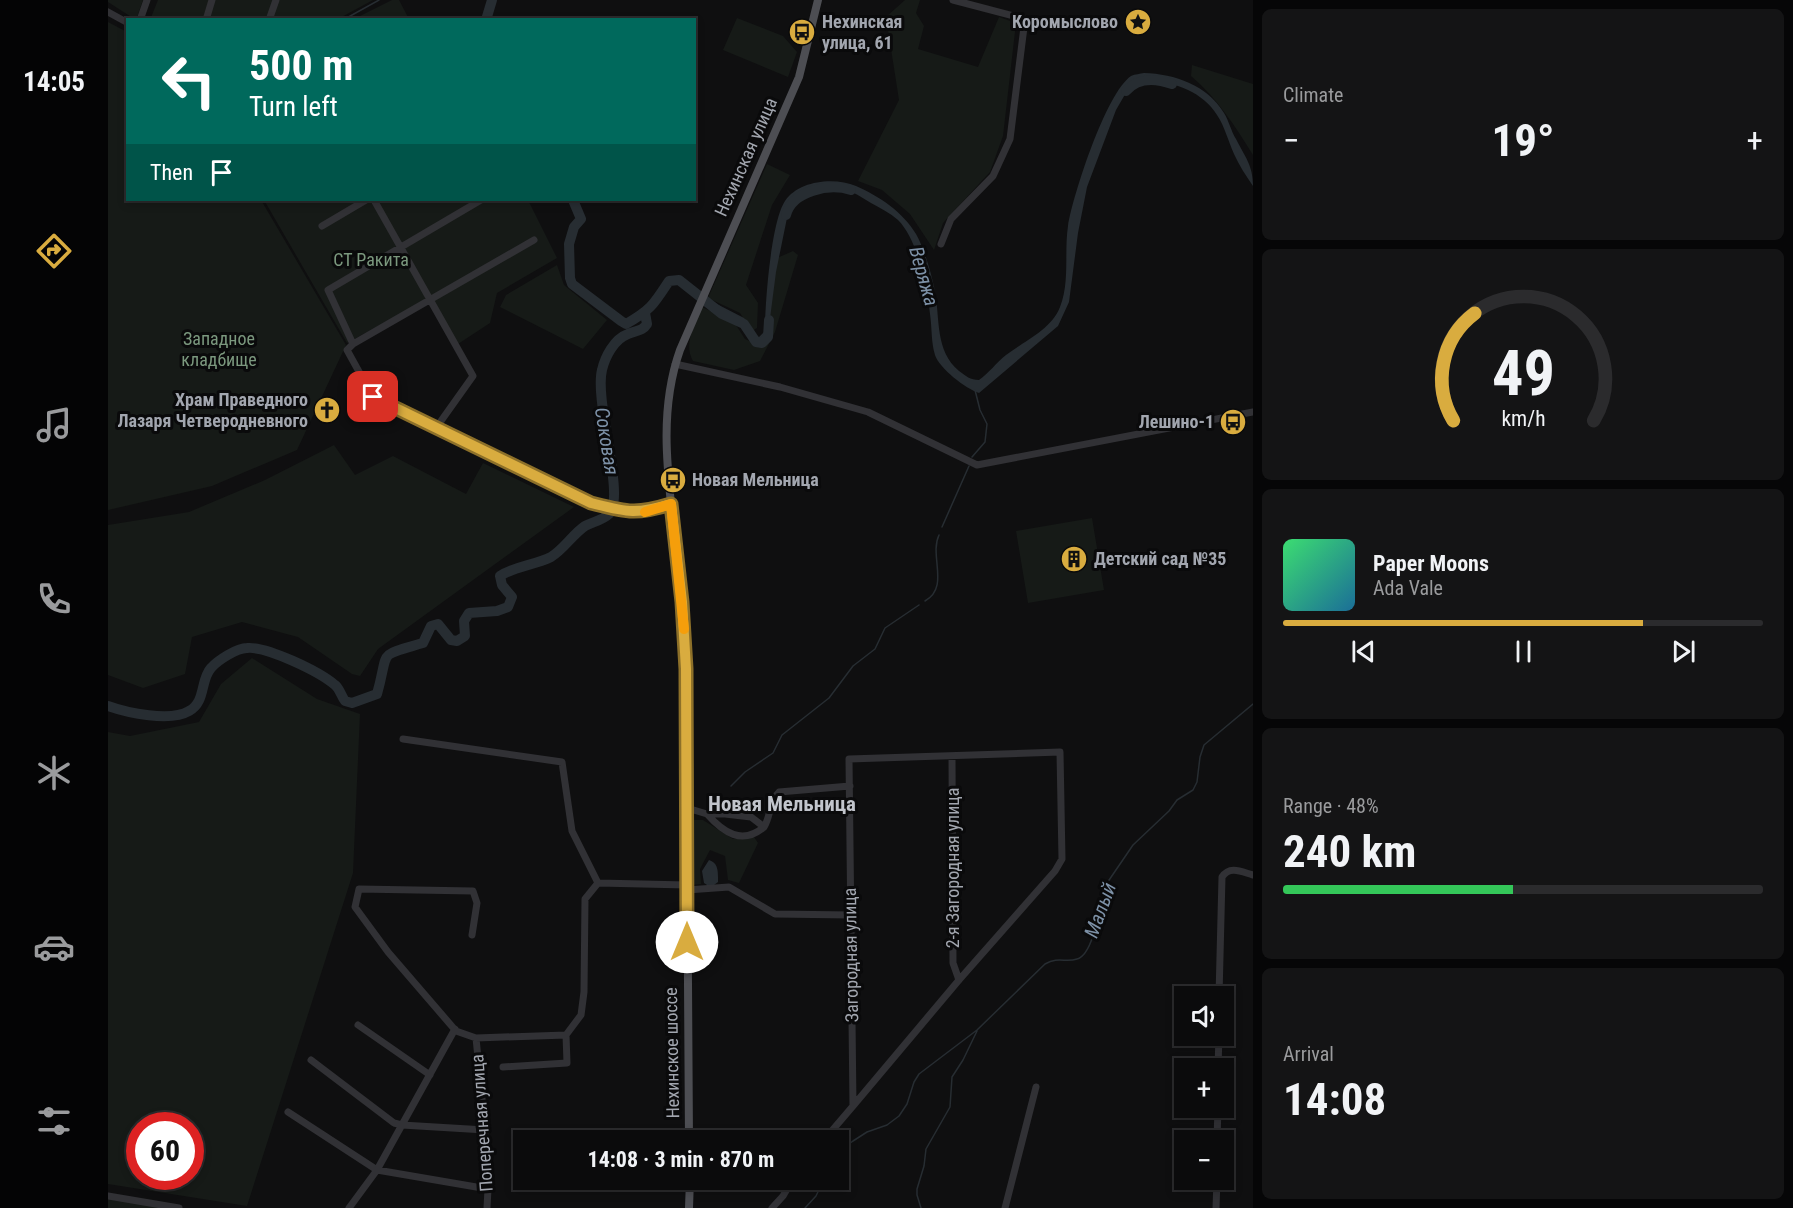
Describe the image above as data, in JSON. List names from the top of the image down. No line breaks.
{"streets":{"main road":["Нехинская улица","Нехинское шоссе"],"street":["2-я Загородная улица","Загородная улица","Поперечная улица"]},"crossings":[["Нехинская улица","Нехинское шоссе"],["2-я Загородная улица","Загородная улица"]],"districts":["Новая Мельница"],"water":["Веряжа","Соковая","Малый"],"parks":["СТ Ракита","Западное кладбище"],"places":{"place":["Коромыслово"],"bus stop":["Нехинская улица, 61","Лешино-1","Новая Мельница"],"church":["Храм Праведного Лазаря Четверодневного"],"building":["Детский сад №35"]},"page":{"tabs":"14:05","tile":["Climate",["Range · 48%","240 km"],["Arrival","14:08"]],"turn":["500 m","Turn left"],"heat":["−","19°","+"],"then":"Then","song":["Paper Moons","Ada Vale"],"map_buttons":["+","−"],"limit":"60","trip":"14:08 · 3 min · 870 m","gauge":["49","km/h"]}}
